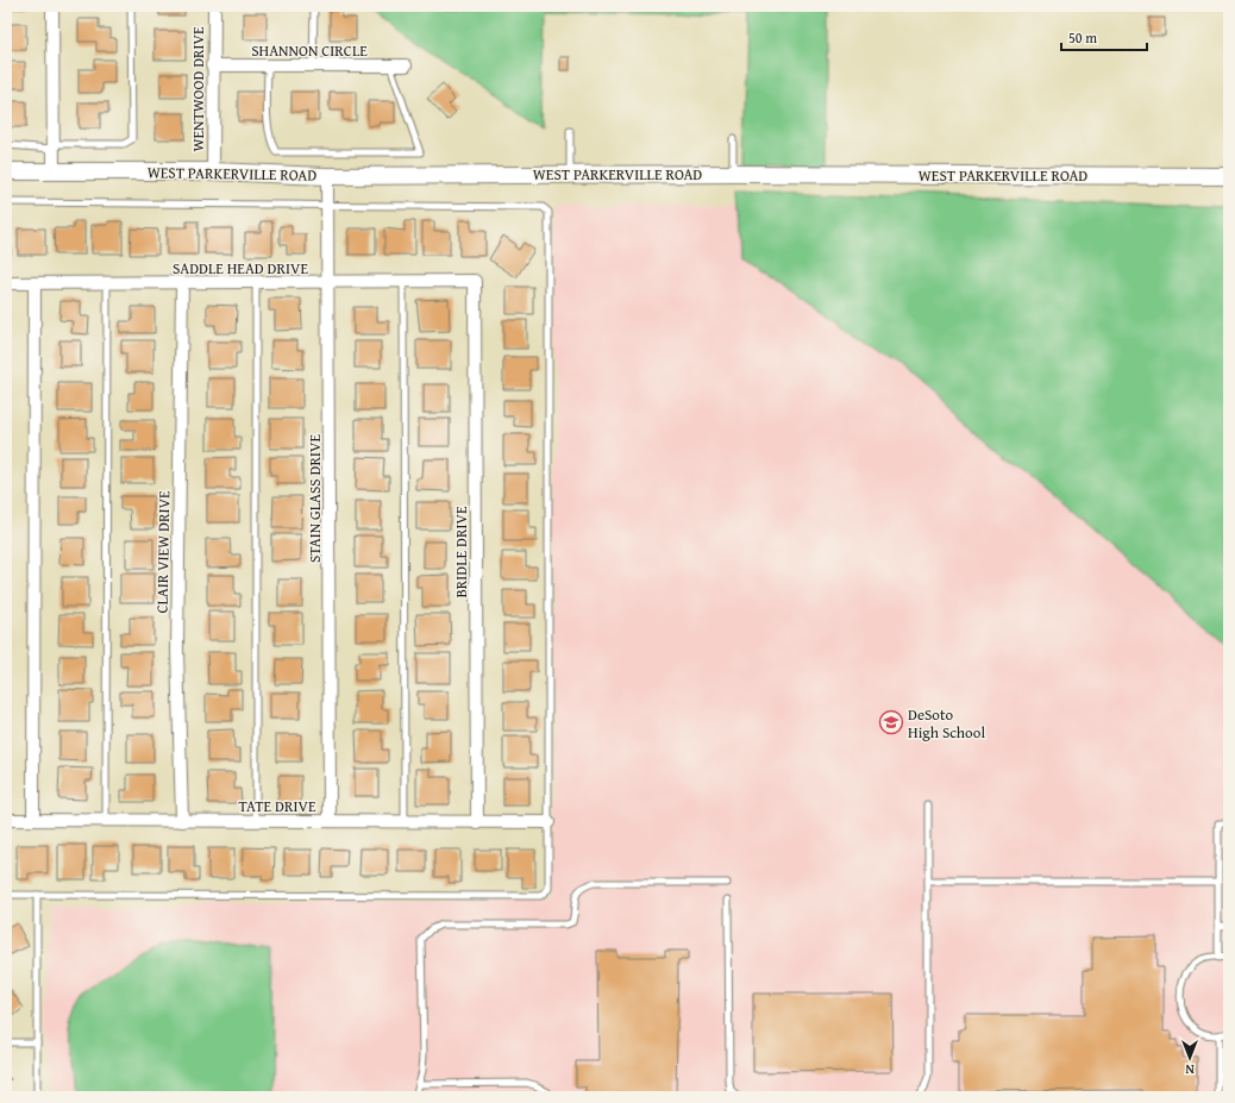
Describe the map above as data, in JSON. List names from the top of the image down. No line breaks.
{"streets":{"main road":["WEST PARKERVILLE ROAD"],"street":["SHANNON CIRCLE","WENTWOOD DRIVE","SADDLE HEAD DRIVE","STAIN GLASS DRIVE","CLAIR VIEW DRIVE","BRIDLE DRIVE","TATE DRIVE"]},"crossings":[["SHANNON CIRCLE","WENTWOOD DRIVE"],["WENTWOOD DRIVE","WEST PARKERVILLE ROAD"],["WEST PARKERVILLE ROAD","STAIN GLASS DRIVE"],["SADDLE HEAD DRIVE","STAIN GLASS DRIVE"],["SADDLE HEAD DRIVE","CLAIR VIEW DRIVE"],["SADDLE HEAD DRIVE","BRIDLE DRIVE"],["STAIN GLASS DRIVE","TATE DRIVE"],["CLAIR VIEW DRIVE","TATE DRIVE"],["BRIDLE DRIVE","TATE DRIVE"]],"places":{"school or university":["DeSoto High School"]},"scale_bar":"50 m","north":"bottom"}
